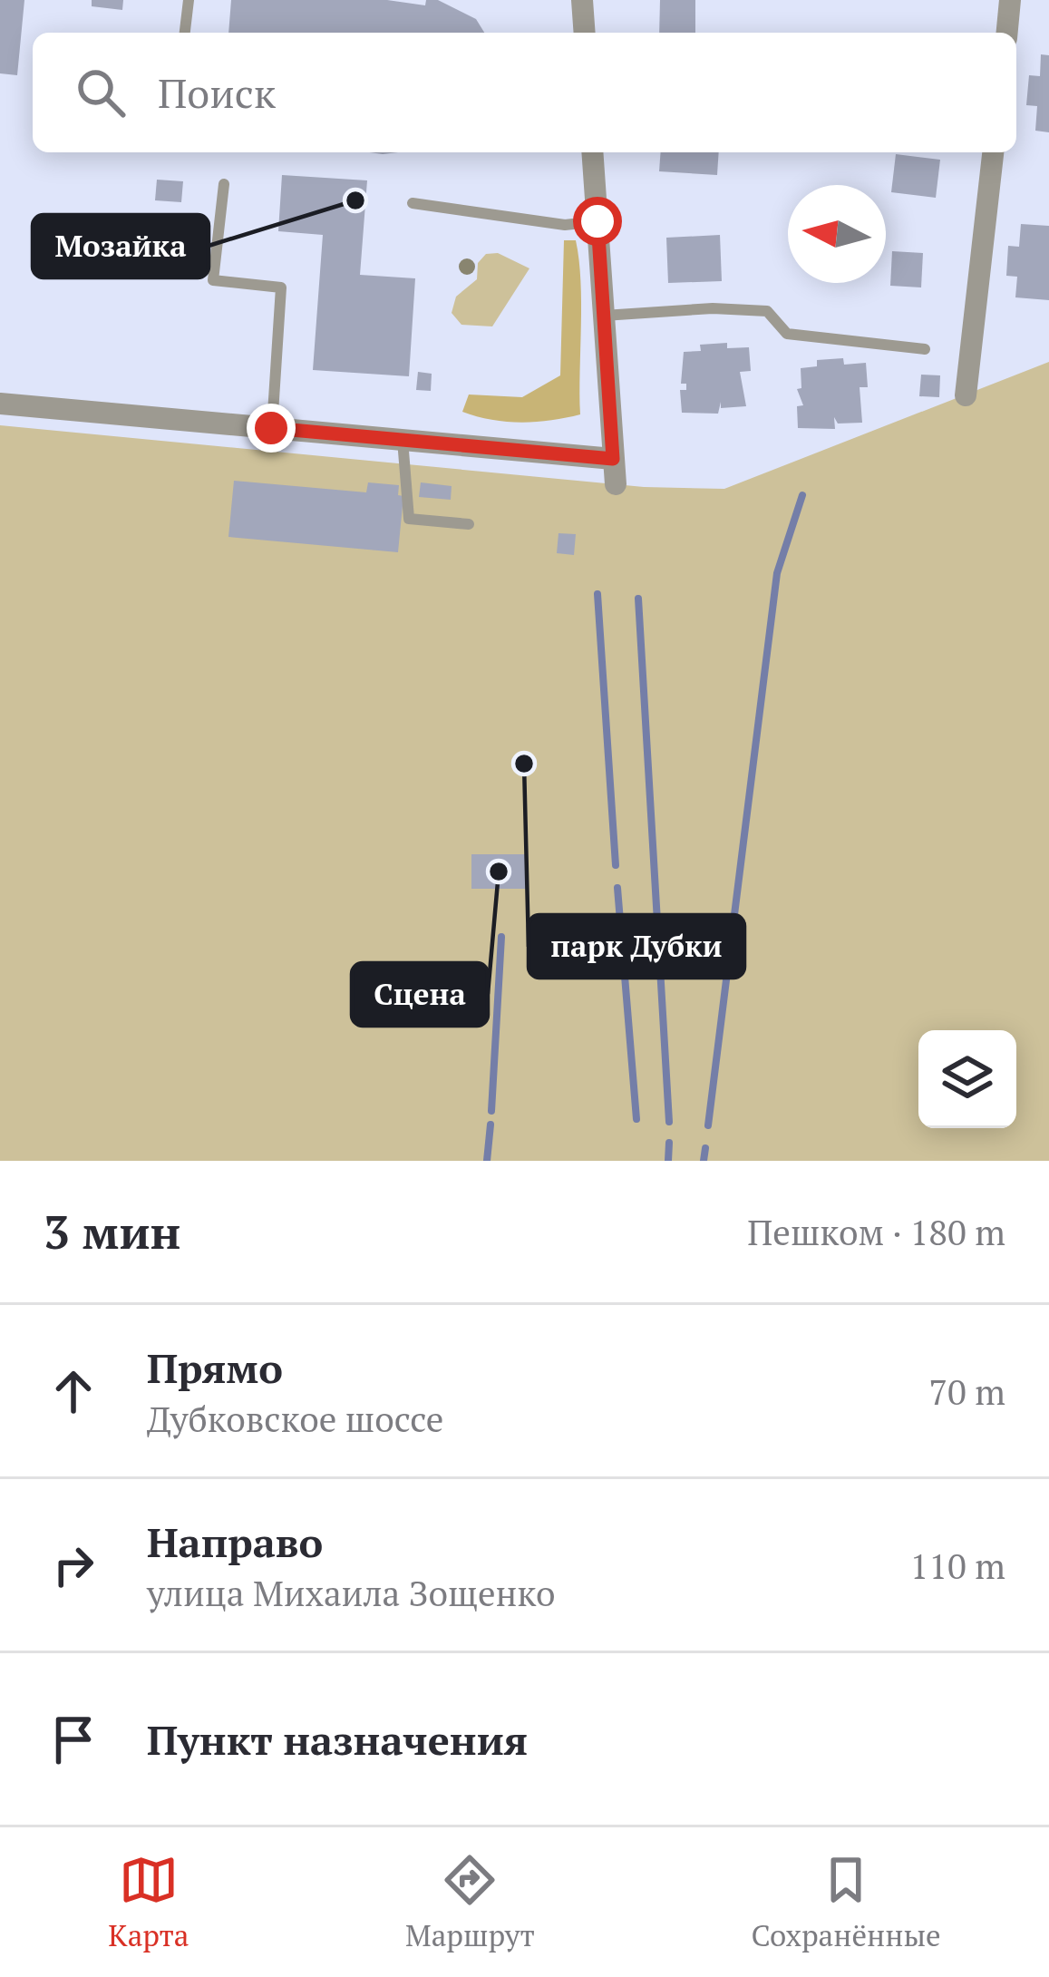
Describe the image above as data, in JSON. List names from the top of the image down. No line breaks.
{"places":["Мозайка","парк Дубки","Сцена"],"north":"left","page":{"search":"Поиск","heading":["3 мин","Пешком · 180 m"],"list":[["Прямо","Дубковское шоссе","70 m"],["Направо","улица Михаила Зощенко","110 m"],"Пункт назначения"],"nav":["Карта","Маршрут","Сохранённые"]}}
